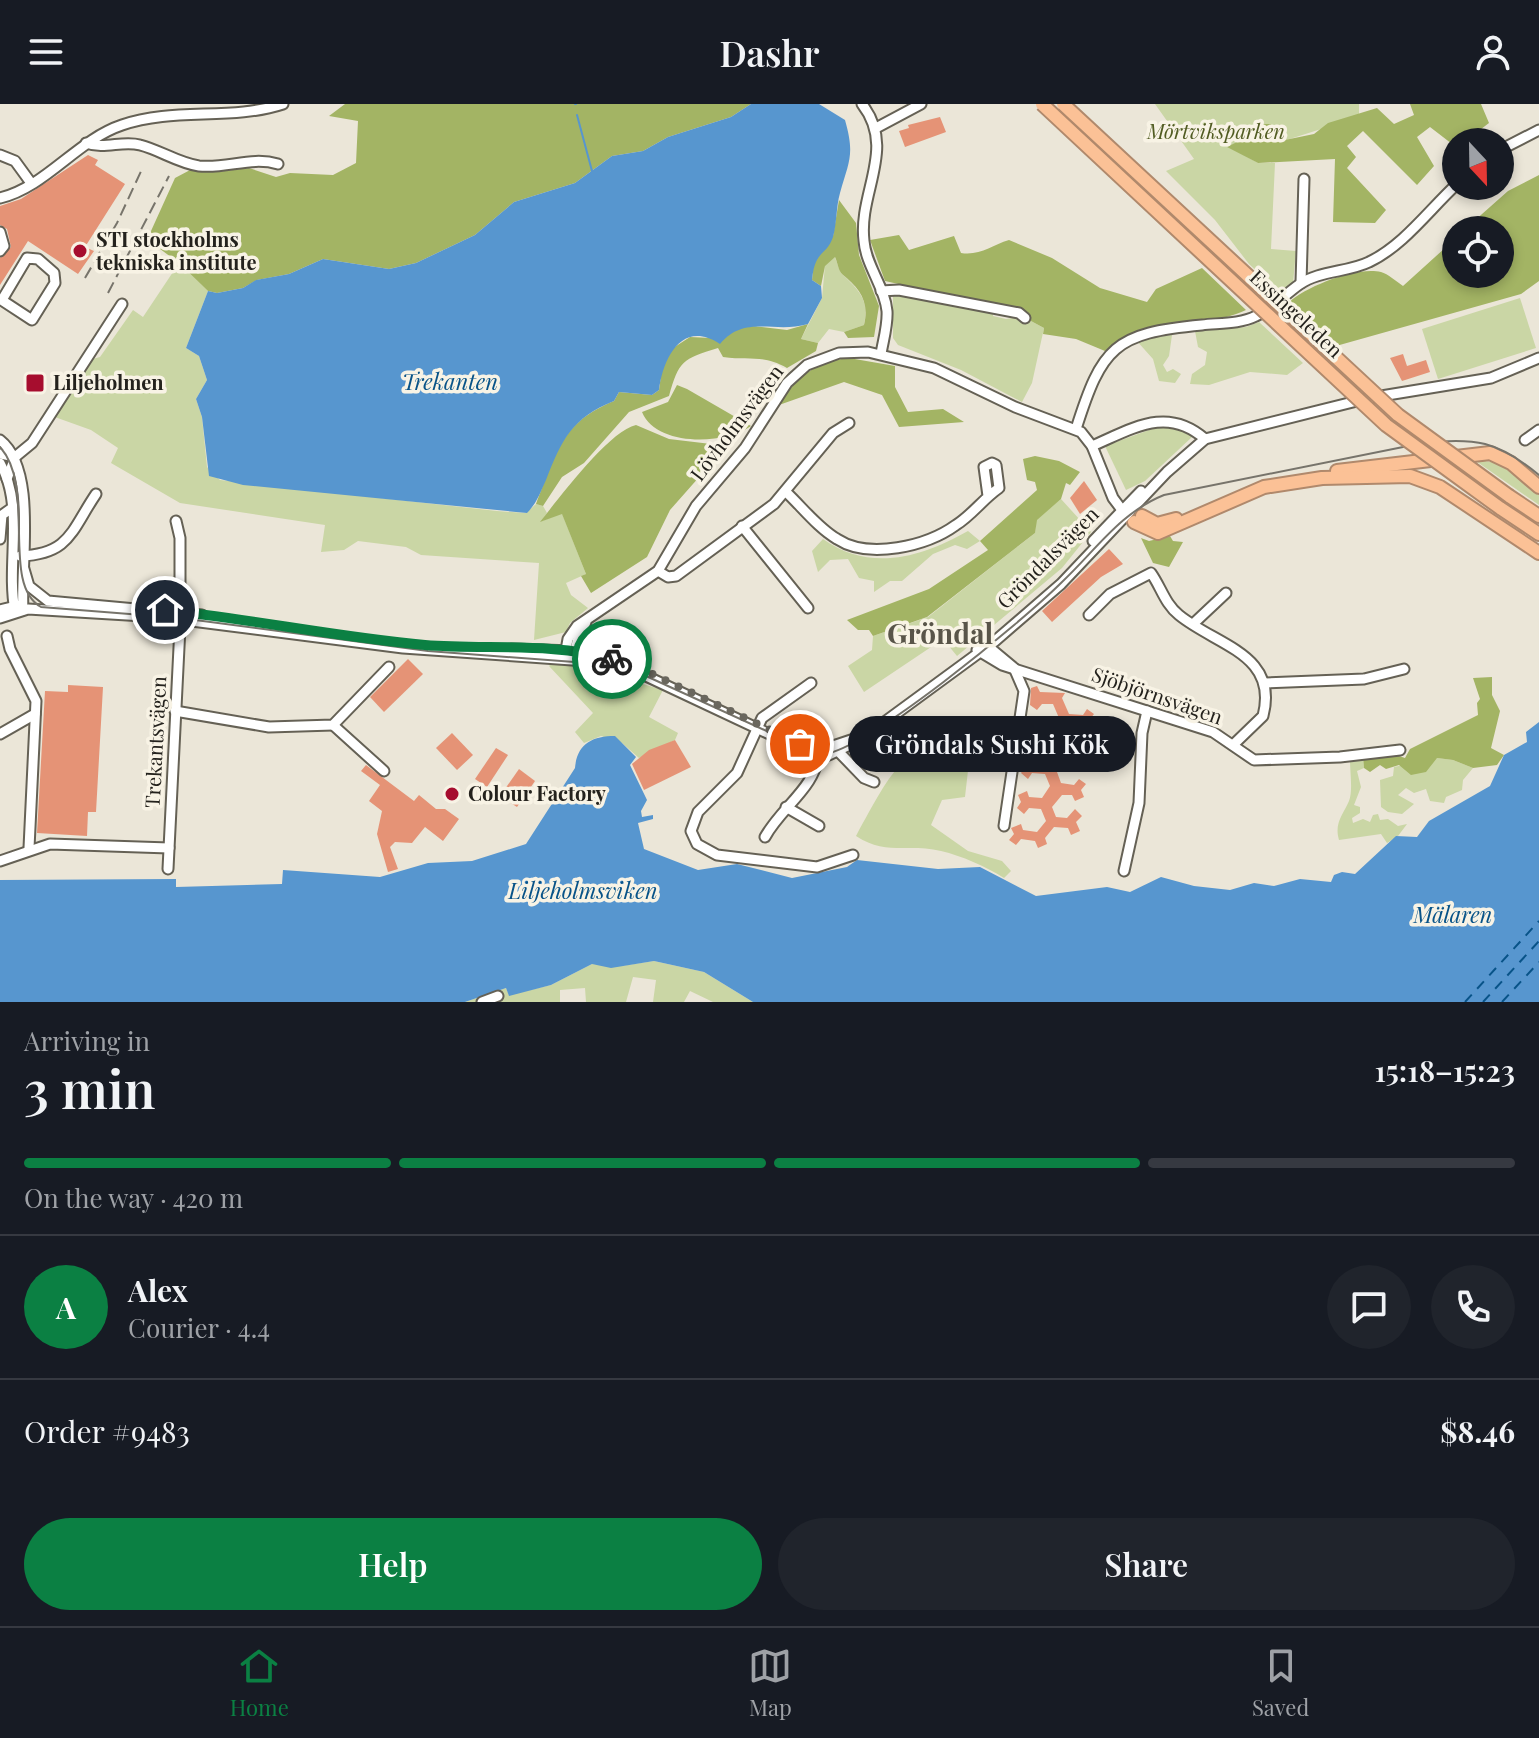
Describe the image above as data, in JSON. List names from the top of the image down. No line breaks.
{"streets":{"highway":["Essingeleden"],"street":["Lövholmsvägen","Gröndalsvägen","Sjöbjörnsvägen","Trekantsvägen"]},"crossings":[["Lövholmsvägen","Gröndalsvägen"],["Gröndalsvägen","Sjöbjörnsvägen"]],"districts":["Gröndal"],"water":["Trekanten","Liljeholmsviken","Mälaren"],"parks":["Mörtviksparken"],"places":{"other":["STI stockholms tekniska institute","Gröndals Sushi Kök","Colour Factory"],"transit":["Liljeholmen"]},"north":"bottom","page":{"header":"Dashr","bubble":"Gröndals Sushi Kök","heading":["3 min","Arriving in","15:18–15:23"],"panel":["Alex","Courier · 4.4","Order #9483","$8.46"],"bar":"On the way · 420 m","round":"A","buttons":["Help","Share"],"tabs":["Home","Map","Saved"]}}
